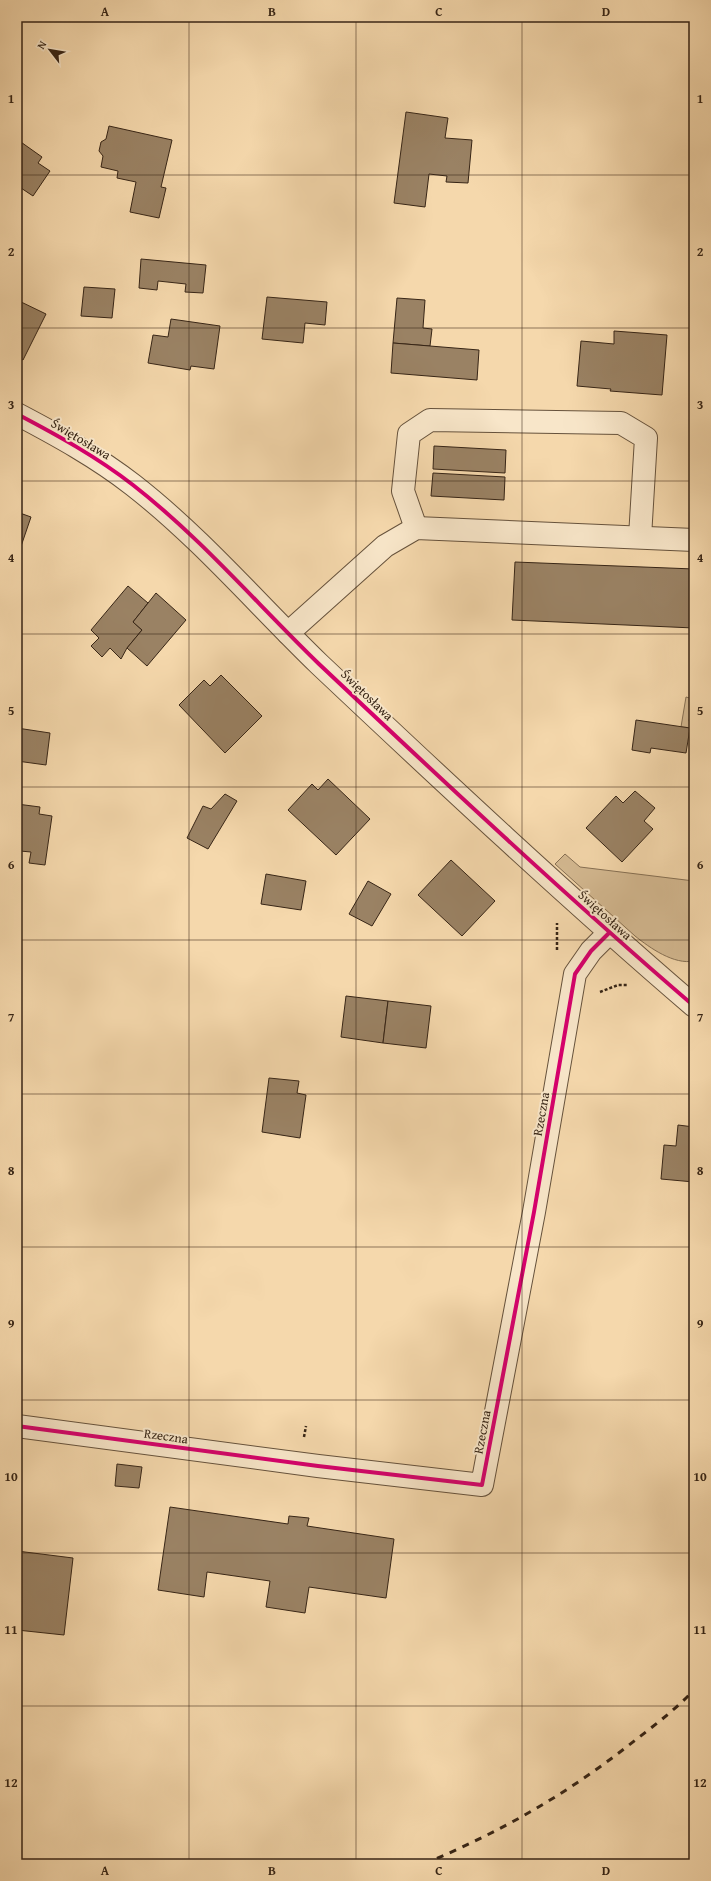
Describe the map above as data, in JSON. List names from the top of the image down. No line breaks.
{"streets":{"street":["Świętosława","Rzeczna"]},"crossings":[["Świętosława","Rzeczna"]],"north":"top left","grid":{"columns":["A","B","C","D"],"rows":["1","2","3","4","5","6","7","8","9","10","11","12"]}}
